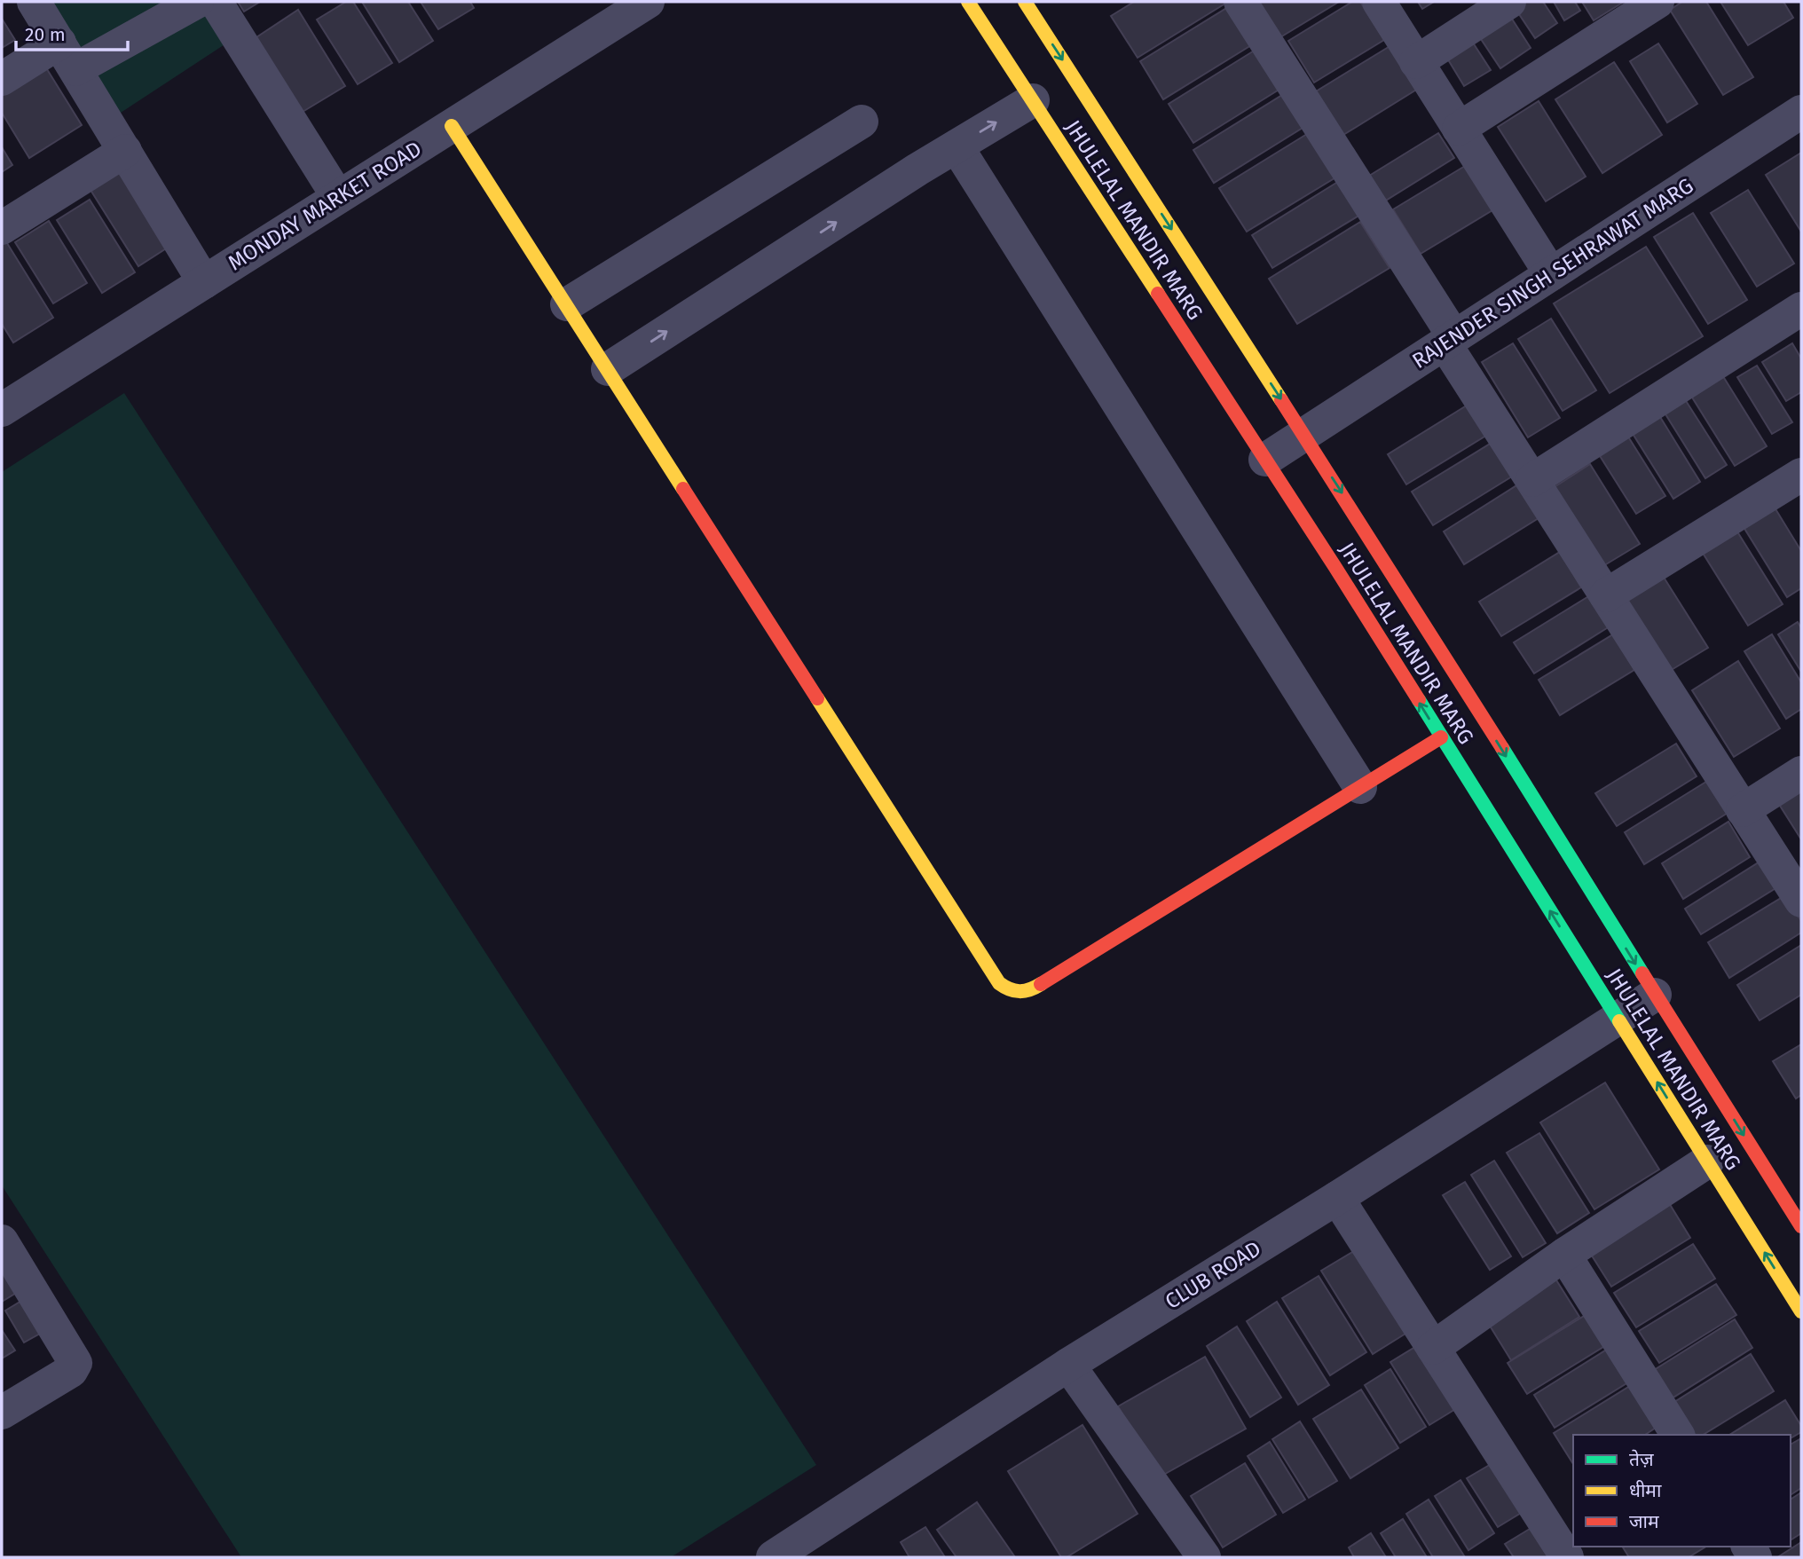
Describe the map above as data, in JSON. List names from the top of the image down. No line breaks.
{"streets":{"street":["MONDAY MARKET ROAD","JHULELAL MANDIR MARG","RAJENDER SINGH SEHRAWAT MARG","CLUB ROAD"]},"crossings":[["JHULELAL MANDIR MARG","RAJENDER SINGH SEHRAWAT MARG"],["JHULELAL MANDIR MARG","CLUB ROAD"]],"legend":["तेज़","धीमा","जाम"],"scale_bar":"20 m"}
